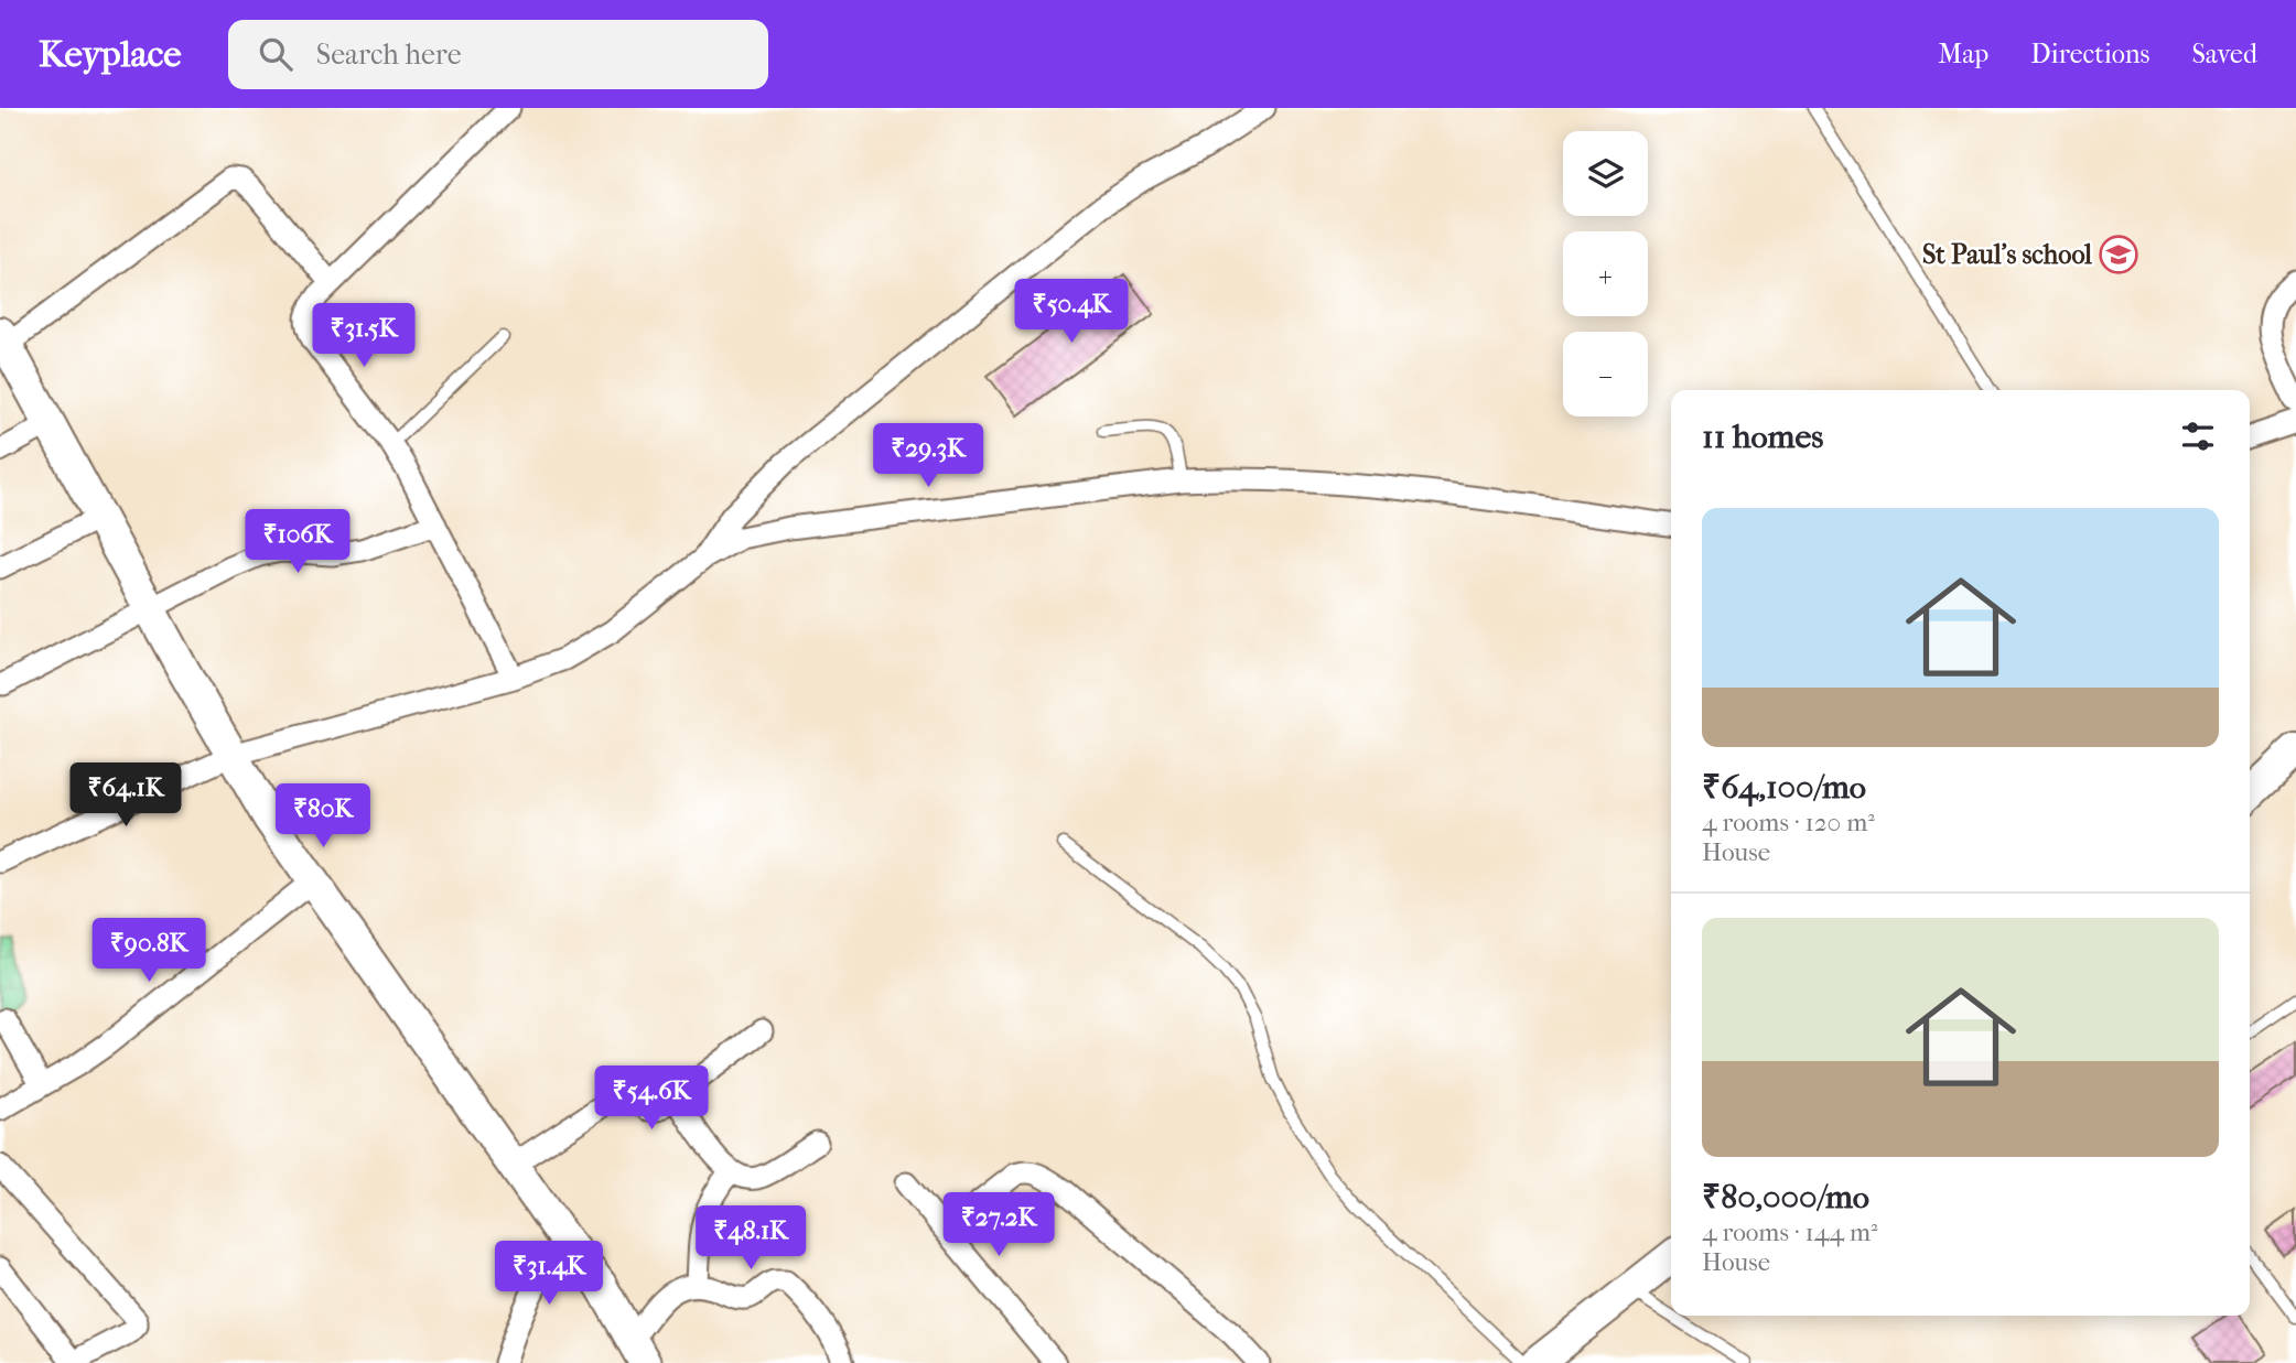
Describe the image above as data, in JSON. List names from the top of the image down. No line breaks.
{"places":{"school or university":["St Paul's school"]},"page":{"header":"Keyplace","search":"Search here","nav":["Map","Directions","Saved"],"map_buttons":["+","−"],"price":["₹50.4K","₹31.5K","₹29.3K","₹106K","₹64.1K","₹80K","₹90.8K","₹54.6K","₹27.2K","₹48.1K","₹31.4K"],"heading":"11 homes","list":[{"name":"₹64,100/mo","note":"4 rooms · 120 m² · House"},{"name":"₹80,000/mo","note":"4 rooms · 144 m² · House"}]}}
